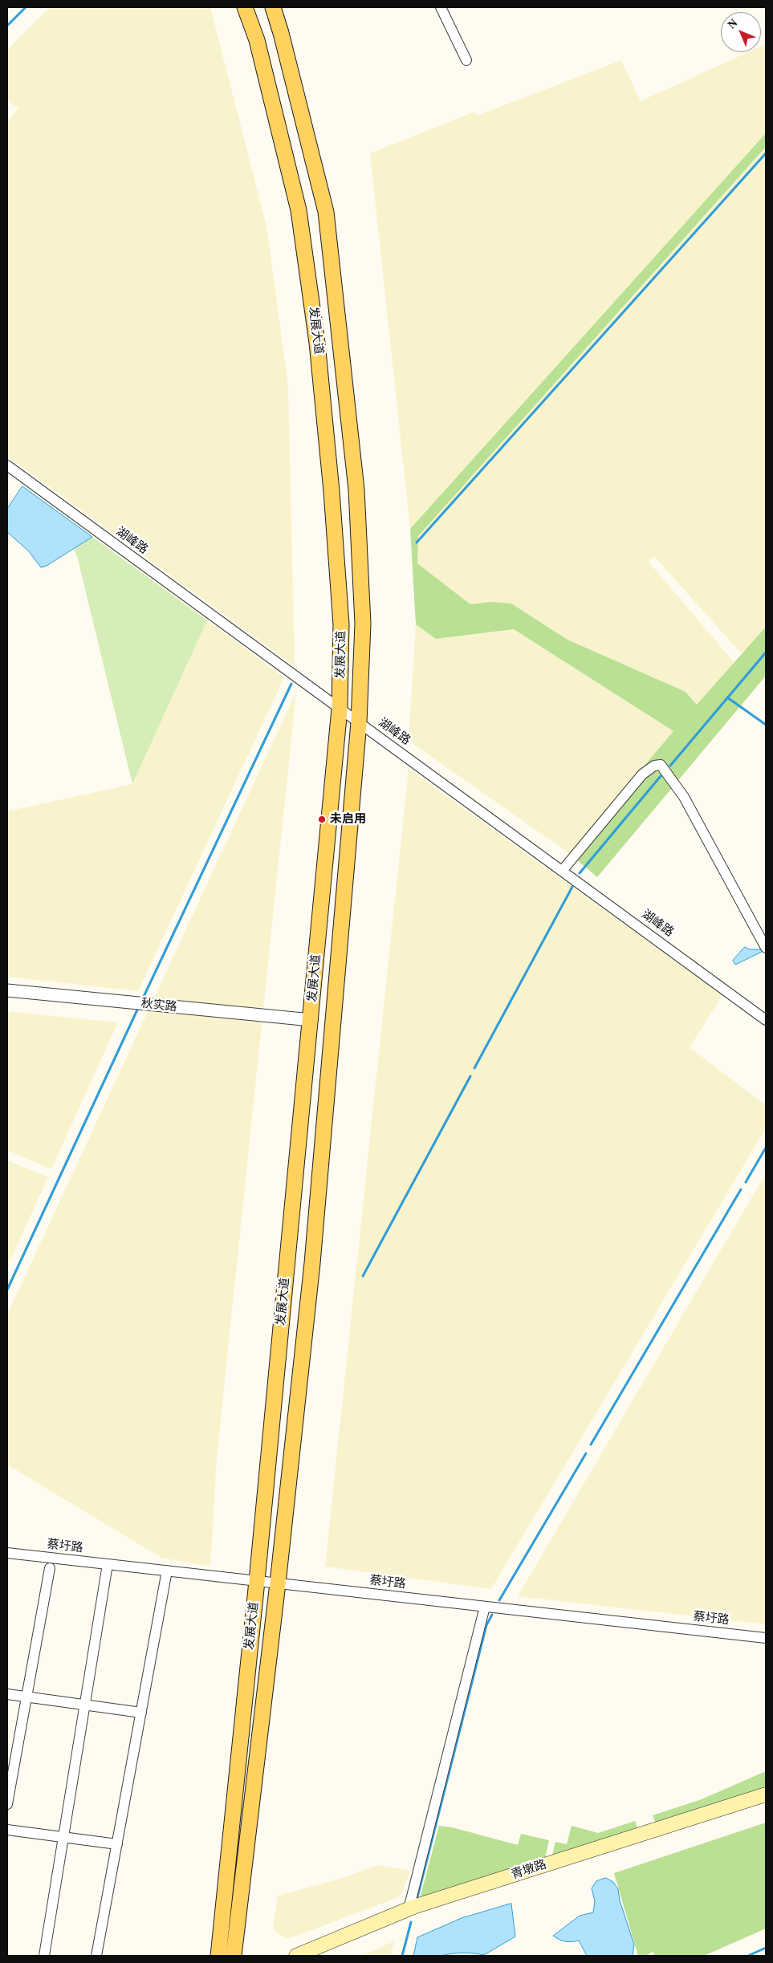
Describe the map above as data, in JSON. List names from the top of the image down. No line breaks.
{"streets":{"main road":["发展大道","青墩路"],"street":["湖峰路","秋实路","蔡圩路"]},"crossings":[["发展大道","湖峰路"],["发展大道","秋实路"],["发展大道","蔡圩路"]],"places":["未启用"],"north":"top left"}
